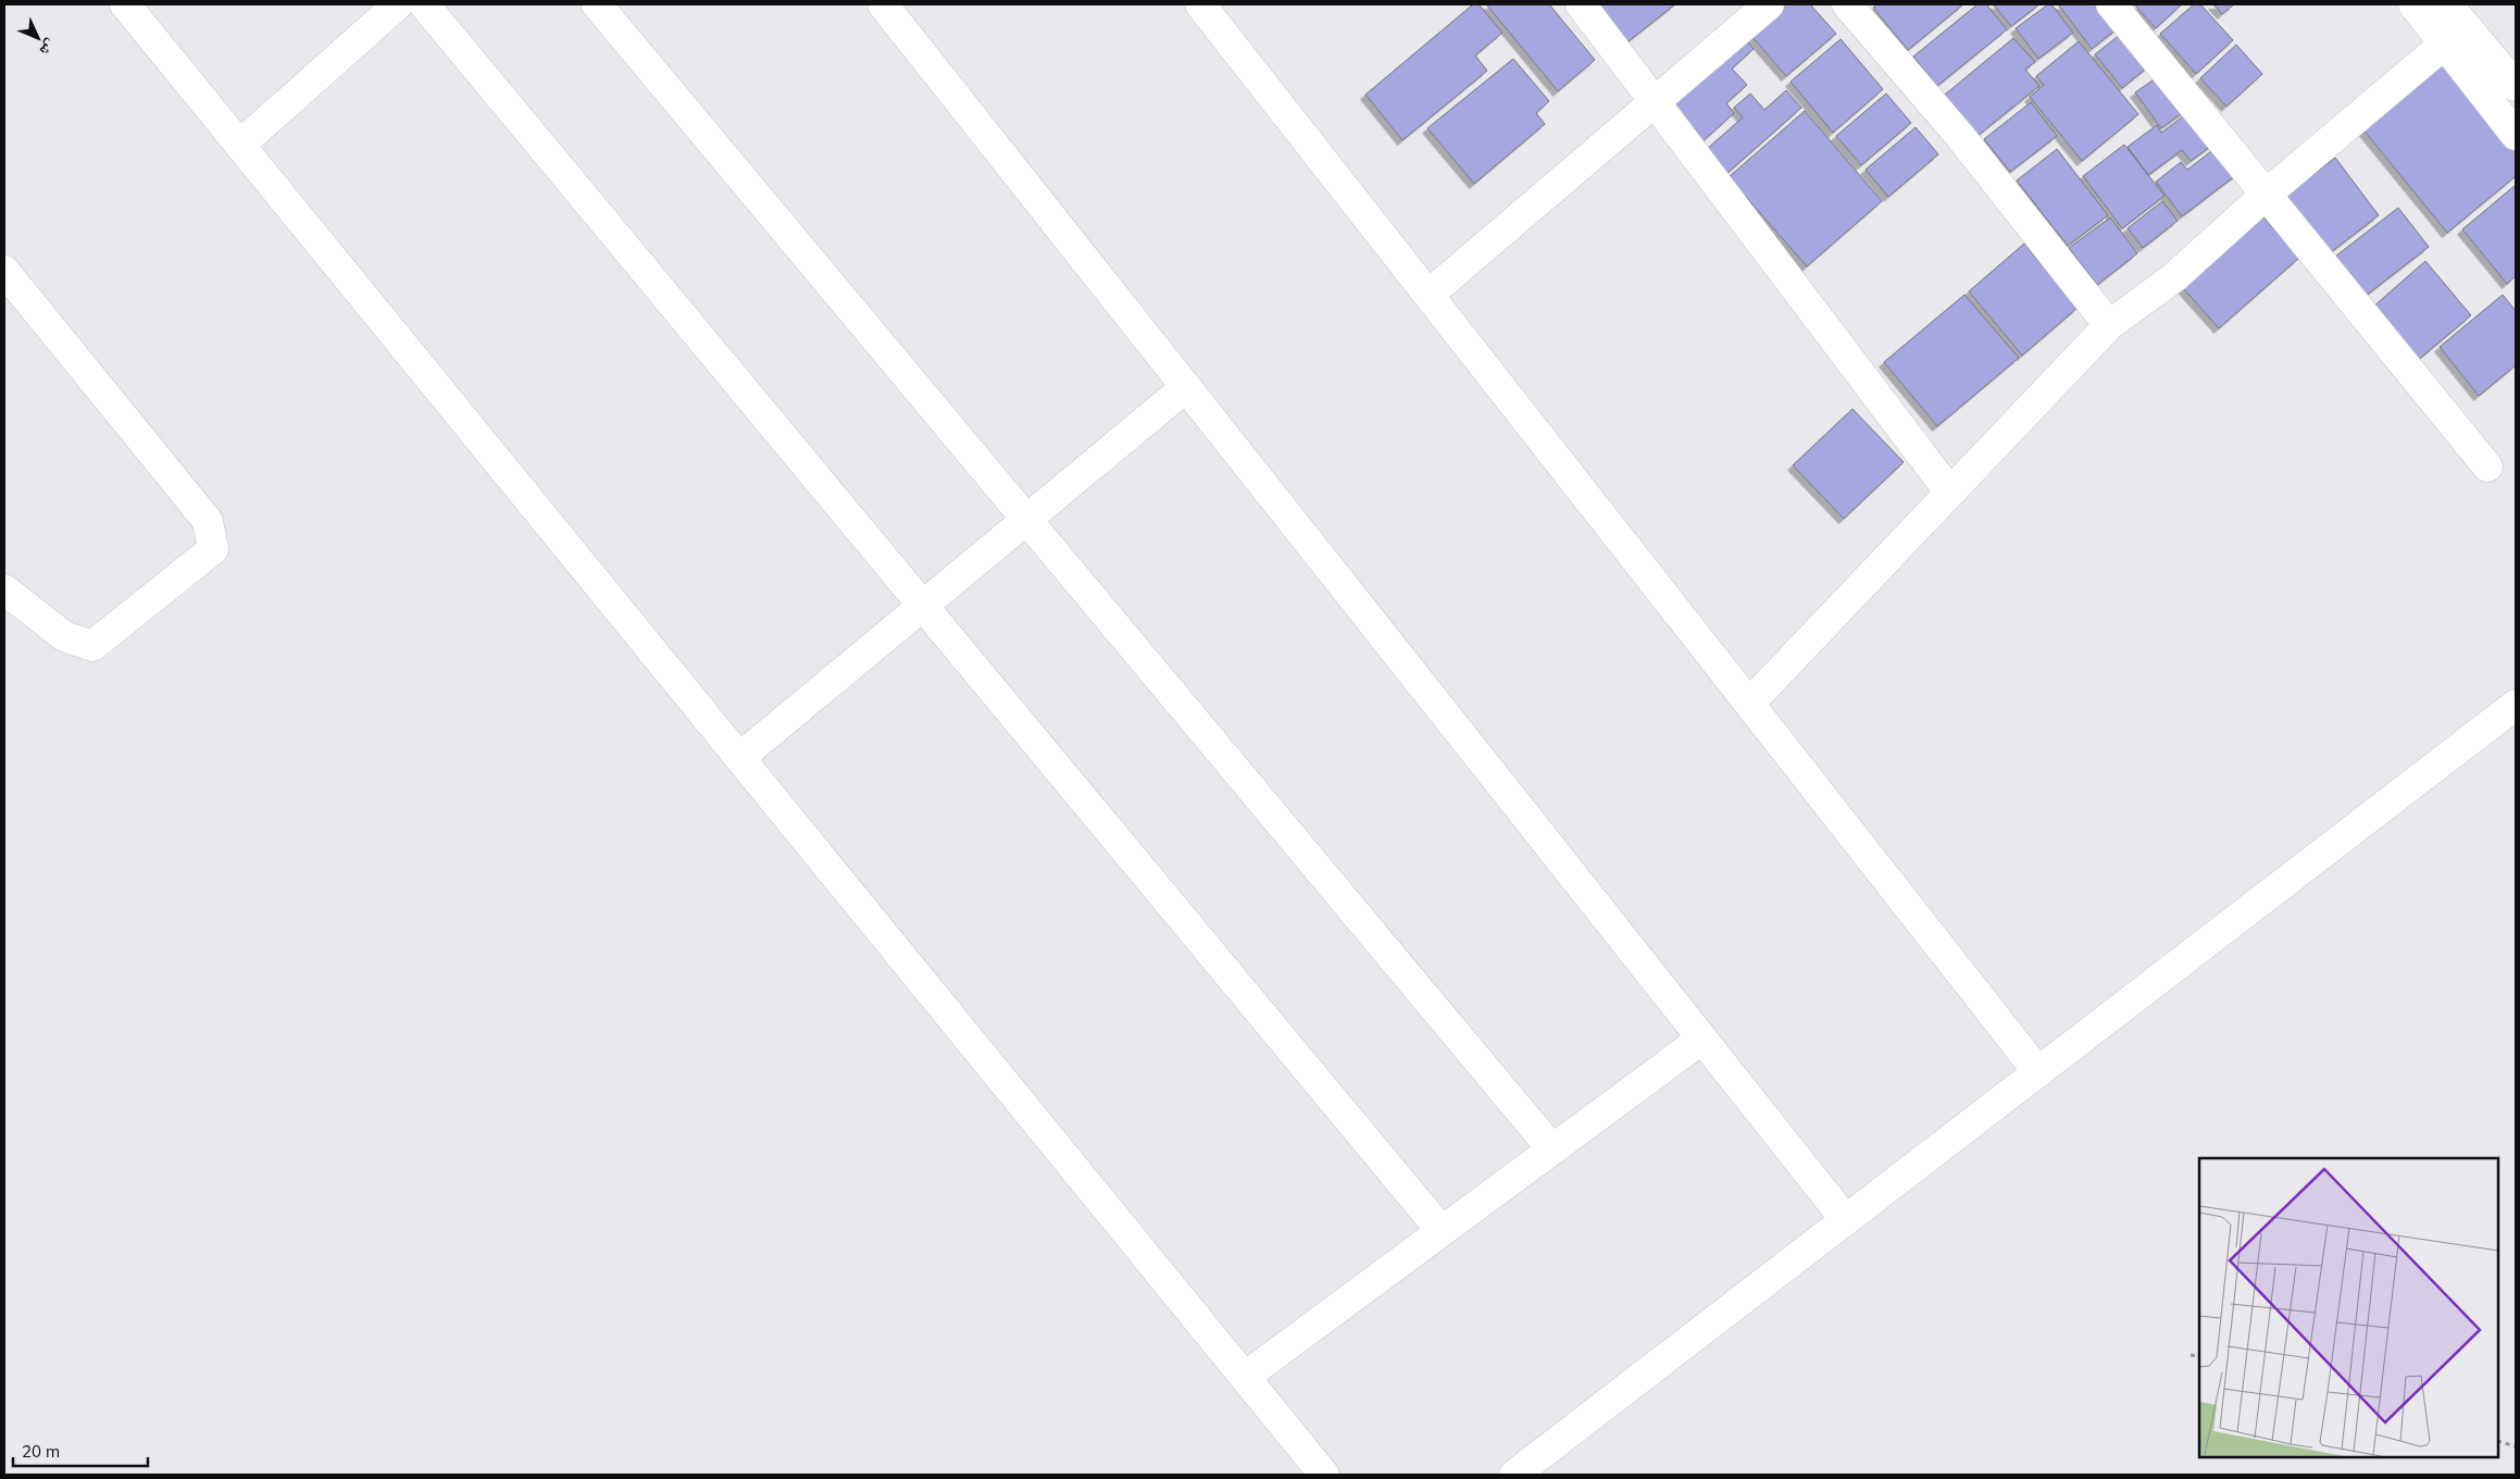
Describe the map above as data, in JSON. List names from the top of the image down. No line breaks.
{"scale_bar":"20 m","north":"bottom right"}
